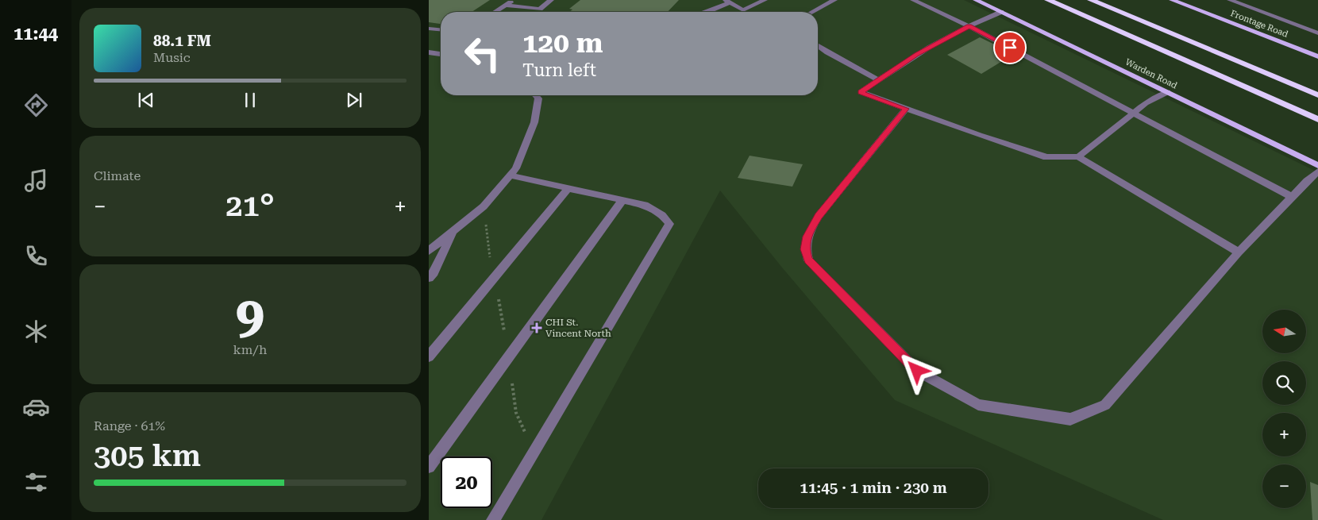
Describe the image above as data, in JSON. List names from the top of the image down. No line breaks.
{"streets":{"main road":["Frontage Road","Warden Road"]},"places":{"health":["CHI St. Vincent North"]},"north":"left","page":{"tabs":"11:44","turn":["120 m","Turn left"],"song":["88.1 FM","Music"],"tile":["Climate",["9","km/h"],["Range · 61%","305 km"]],"heat":["−","21°","+"],"map_buttons":["+","−"],"limit":"20","trip":"11:45 · 1 min · 230 m"}}
